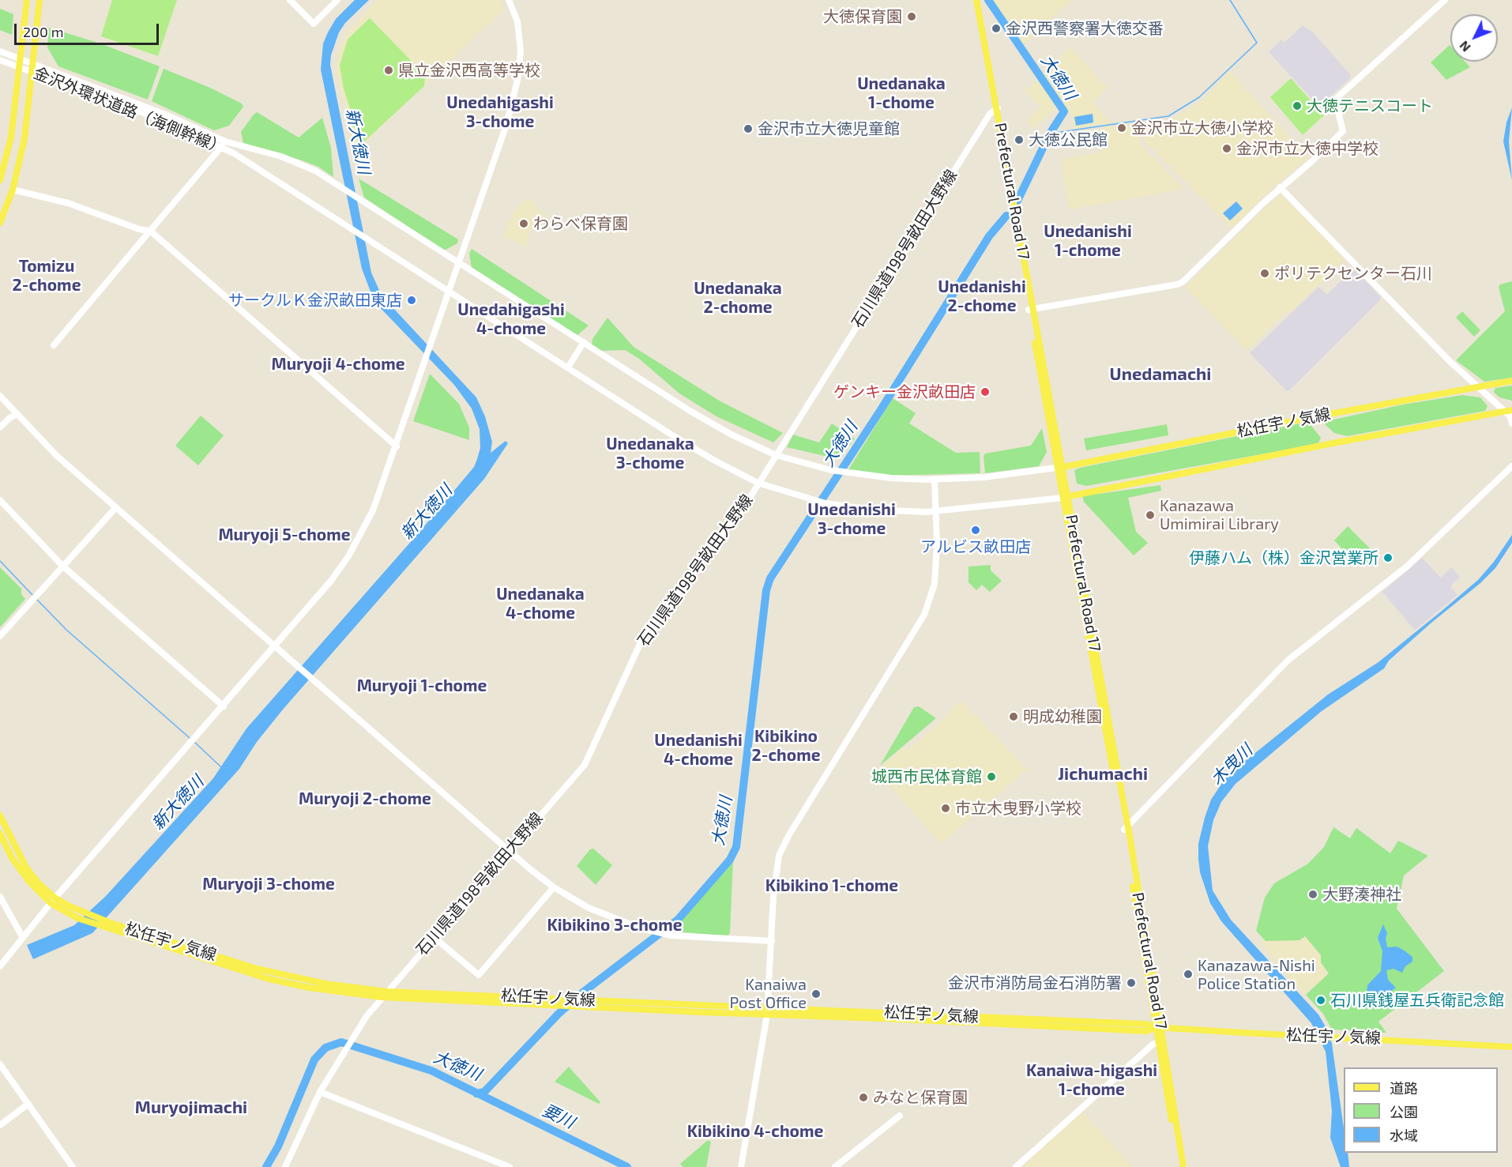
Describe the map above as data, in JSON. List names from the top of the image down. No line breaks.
{"streets":{"main road":["Prefectural Road 17","松任宇ノ気線"],"street":["金沢外環状道路（海側幹線）","石川県道198号畝田大野線"]},"crossings":[["Prefectural Road 17","石川県道198号畝田大野線"],["Prefectural Road 17","松任宇ノ気線"],["石川県道198号畝田大野線","松任宇ノ気線"]],"districts":["Unedanaka 1-chome","Unedahigashi 3-chome","Unedanishi 1-chome","Tomizu 2-chome","Unedanishi 2-chome","Unedanaka 2-chome","Unedahigashi 4-chome","Muryoji 4-chome","Unedamachi","Unedanaka 3-chome","Unedanishi 3-chome","Muryoji 5-chome","Unedanaka 4-chome","Muryoji 1-chome","Kibikino 2-chome","Unedanishi 4-chome","Jichumachi","Muryoji 2-chome","Muryoji 3-chome","Kibikino 1-chome","Kibikino 3-chome","Kanaiwa-higashi 1-chome","Muryojimachi","Kibikino 4-chome"],"water":["大徳川","新大徳川","木曳川","要川"],"places":["大徳保育園","金沢西警察署大徳交番","県立金沢西高等学校","大徳テニスコート","金沢市立大徳小学校","金沢市立大徳児童館","大徳公民館","金沢市立大徳中学校","わらべ保育園","ポリテクセンター石川","サークルＫ金沢畝田東店","ゲンキー金沢畝田店","Kanazawa Umimirai Library","アルビス畝田店","伊藤ハム（株）金沢営業所","明成幼稚園","城西市民体育館","市立木曳野小学校","大野湊神社","Kanazawa-Nishi Police Station","金沢市消防局金石消防署","Kanaiwa Post Office","石川県銭屋五兵衛記念館","みなと保育園"],"legend":["道路","公園","水域"],"scale_bar":"200 m","north":"bottom left"}
